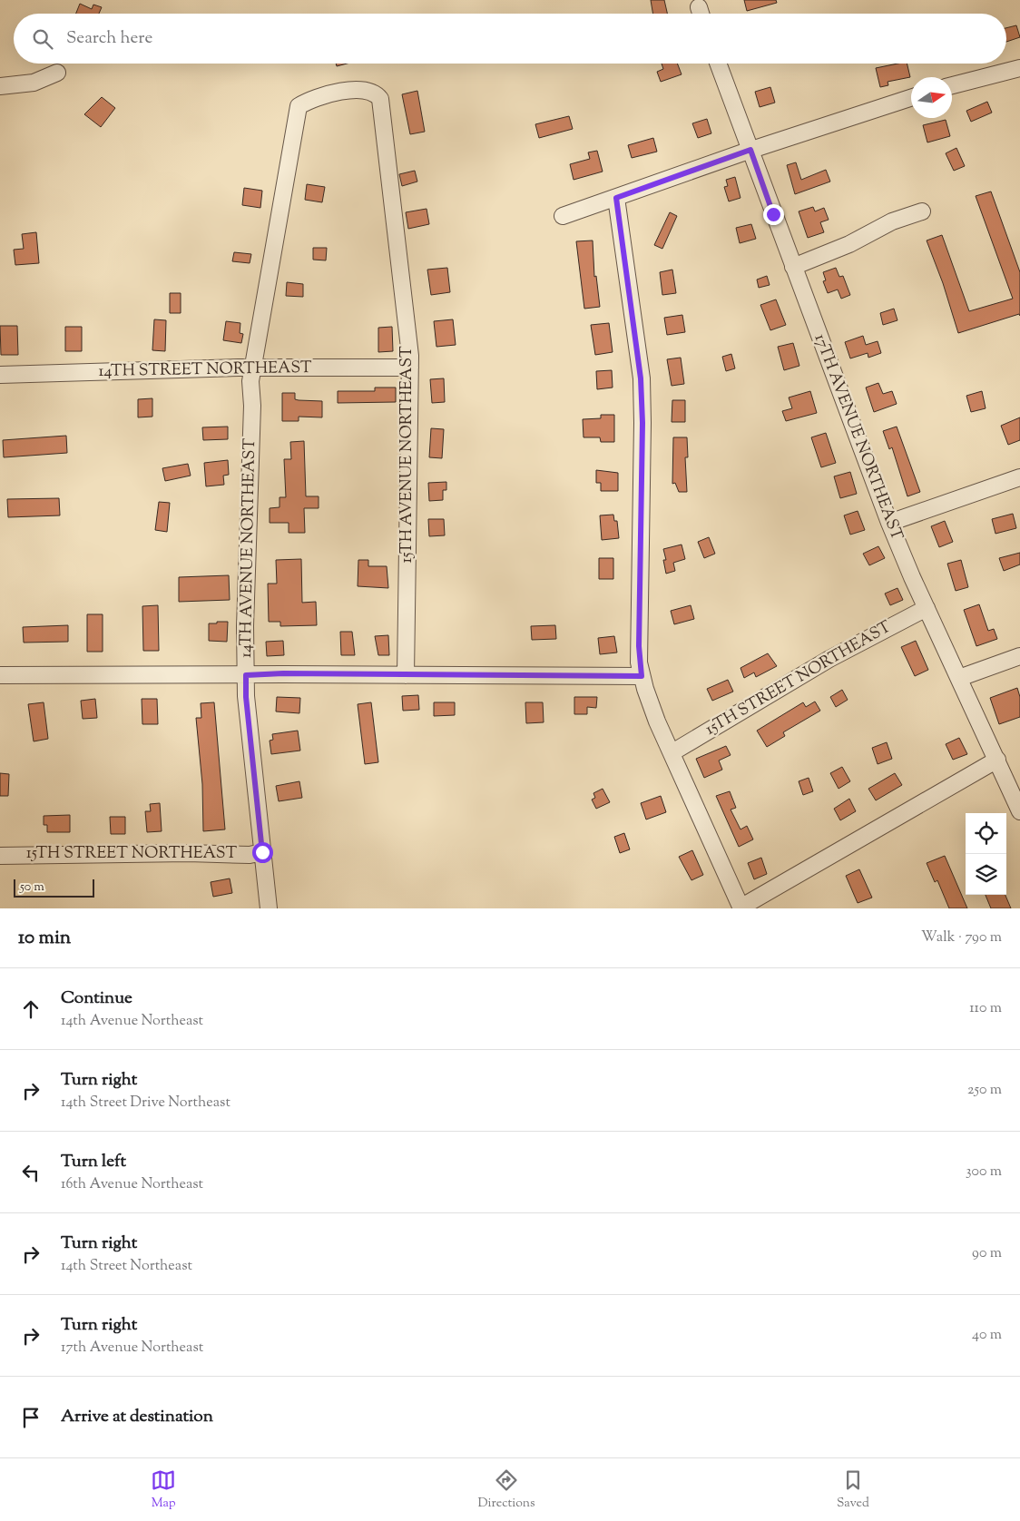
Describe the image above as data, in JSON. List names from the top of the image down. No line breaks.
{"streets":{"street":["14TH STREET NORTHEAST","17TH AVENUE NORTHEAST","15TH AVENUE NORTHEAST","14TH AVENUE NORTHEAST","15TH STREET NORTHEAST"]},"crossings":[["14TH STREET NORTHEAST","15TH AVENUE NORTHEAST"],["14TH STREET NORTHEAST","14TH AVENUE NORTHEAST"],["17TH AVENUE NORTHEAST","15TH STREET NORTHEAST"],["15TH AVENUE NORTHEAST","14TH AVENUE NORTHEAST"],["14TH AVENUE NORTHEAST","15TH STREET NORTHEAST"]],"scale_bar":"50 m","north":"right","page":{"search":"Search here","scale":"50 m","heading":["10 min","Walk · 790 m"],"list":[["Continue","14th Avenue Northeast","110 m"],["Turn right","14th Street Drive Northeast","250 m"],["Turn left","16th Avenue Northeast","300 m"],["Turn right","14th Street Northeast","90 m"],["Turn right","17th Avenue Northeast","40 m"],"Arrive at destination"],"nav":["Map","Directions","Saved"]}}
